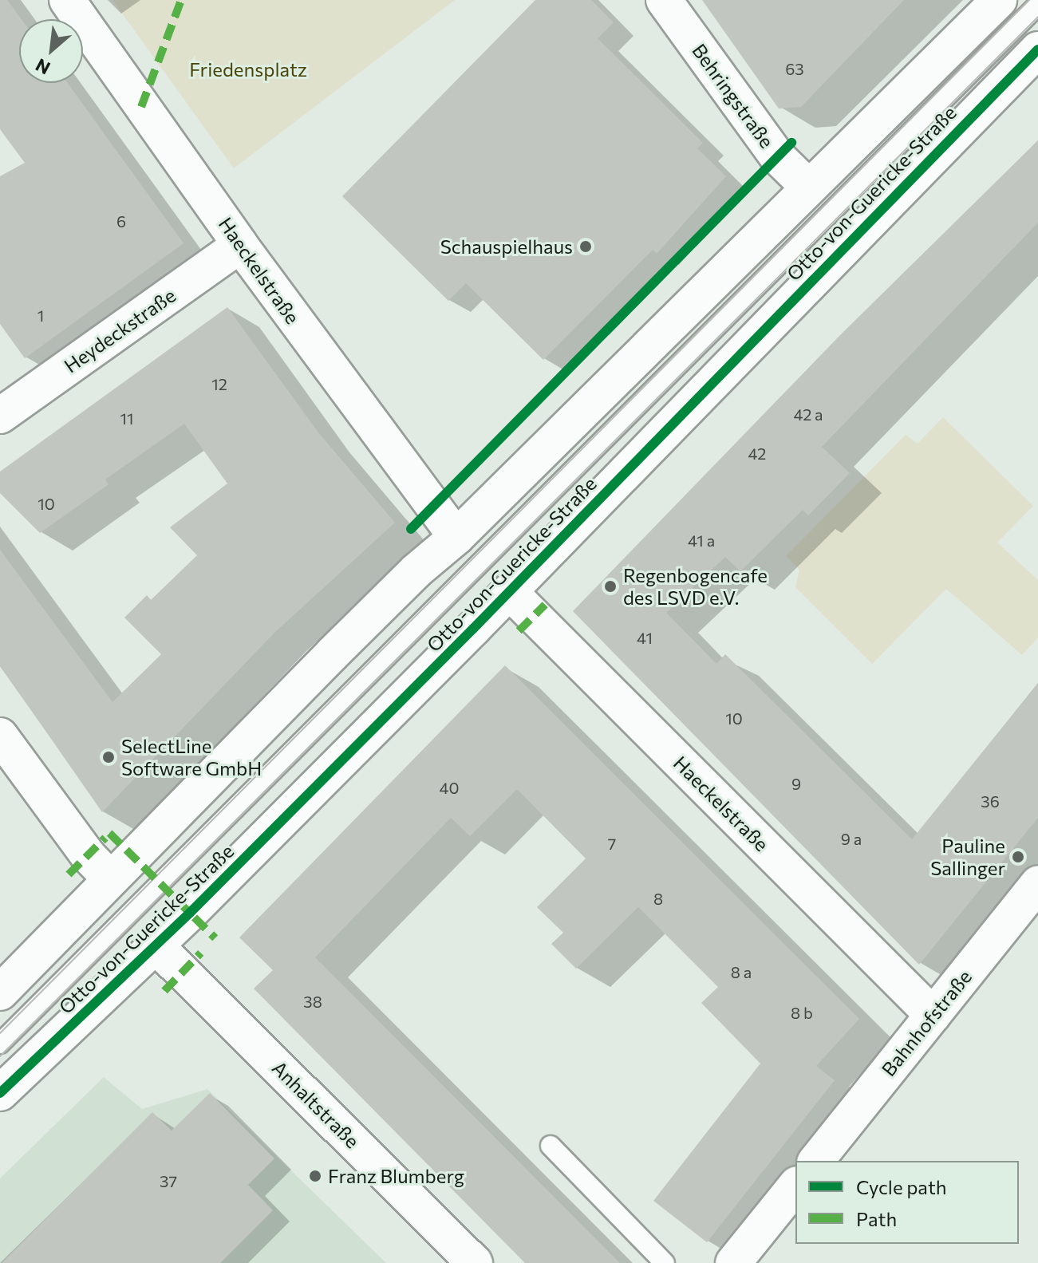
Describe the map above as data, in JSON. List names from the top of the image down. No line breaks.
{"streets":{"street":["Behringstraße","Otto-von-Guericke-Straße","Haeckelstraße","Heydeckstraße","Bahnhofstraße","Anhaltstraße"]},"crossings":[["Otto-von-Guericke-Straße","Haeckelstraße"],["Otto-von-Guericke-Straße","Anhaltstraße"],["Haeckelstraße","Heydeckstraße"],["Haeckelstraße","Bahnhofstraße"]],"parks":["Friedensplatz"],"places":["Schauspielhaus","Regenbogencafe des LSVD e.V.","SelectLine Software GmbH","Pauline Sallinger","Franz Blumberg"],"house_numbers":["63","6","1","12","42 a","11","42","10","41 a","41","10","9","40","36","9 a","7","8","8 a","38","8 b","37"],"legend":["Cycle path","Path"],"north":"bottom left"}
